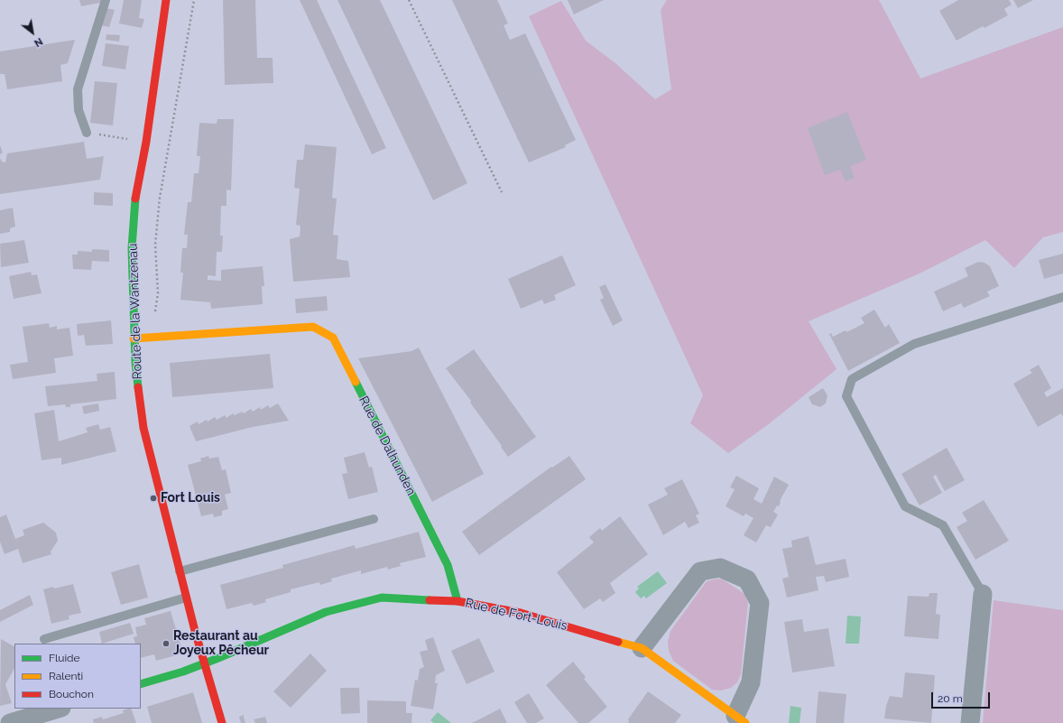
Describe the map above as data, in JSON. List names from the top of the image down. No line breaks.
{"streets":{"street":["Route de la Wantzenau","Rue de Dalhunden","Rue de Fort-Louis"]},"crossings":[["Route de la Wantzenau","Rue de Dalhunden"],["Route de la Wantzenau","Rue de Fort-Louis"],["Rue de Dalhunden","Rue de Fort-Louis"]],"places":["Fort Louis","Restaurant au Joyeux Pêcheur"],"legend":["Fluide","Ralenti","Bouchon"],"scale_bar":"20 m","north":"bottom right"}
